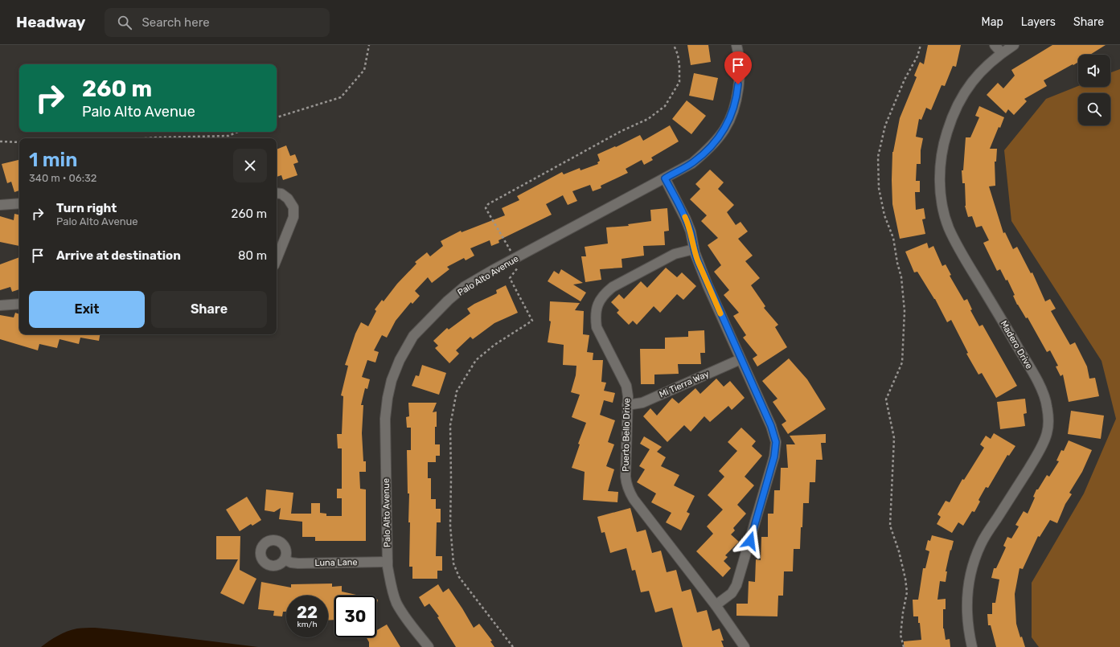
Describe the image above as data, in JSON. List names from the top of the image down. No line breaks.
{"streets":{"street":["Palo Alto Avenue","Madero Drive","Mi Tierra Way","Puerto Bello Drive","Luna Lane"]},"crossings":[["Palo Alto Avenue","Luna Lane"],["Mi Tierra Way","Puerto Bello Drive"]],"page":{"header":"Headway","search":"Search here","nav":["Map","Layers","Share"],"turn":["260 m","Palo Alto Avenue"],"heading":["1 min","340 m · 06:32"],"list":[{"name":"Turn right","note":"Palo Alto Avenue","value":"260 m"},{"name":"Arrive at destination","value":"80 m"}],"buttons":["Exit","Share"],"speed":"22 km/h","limit":"30"}}
